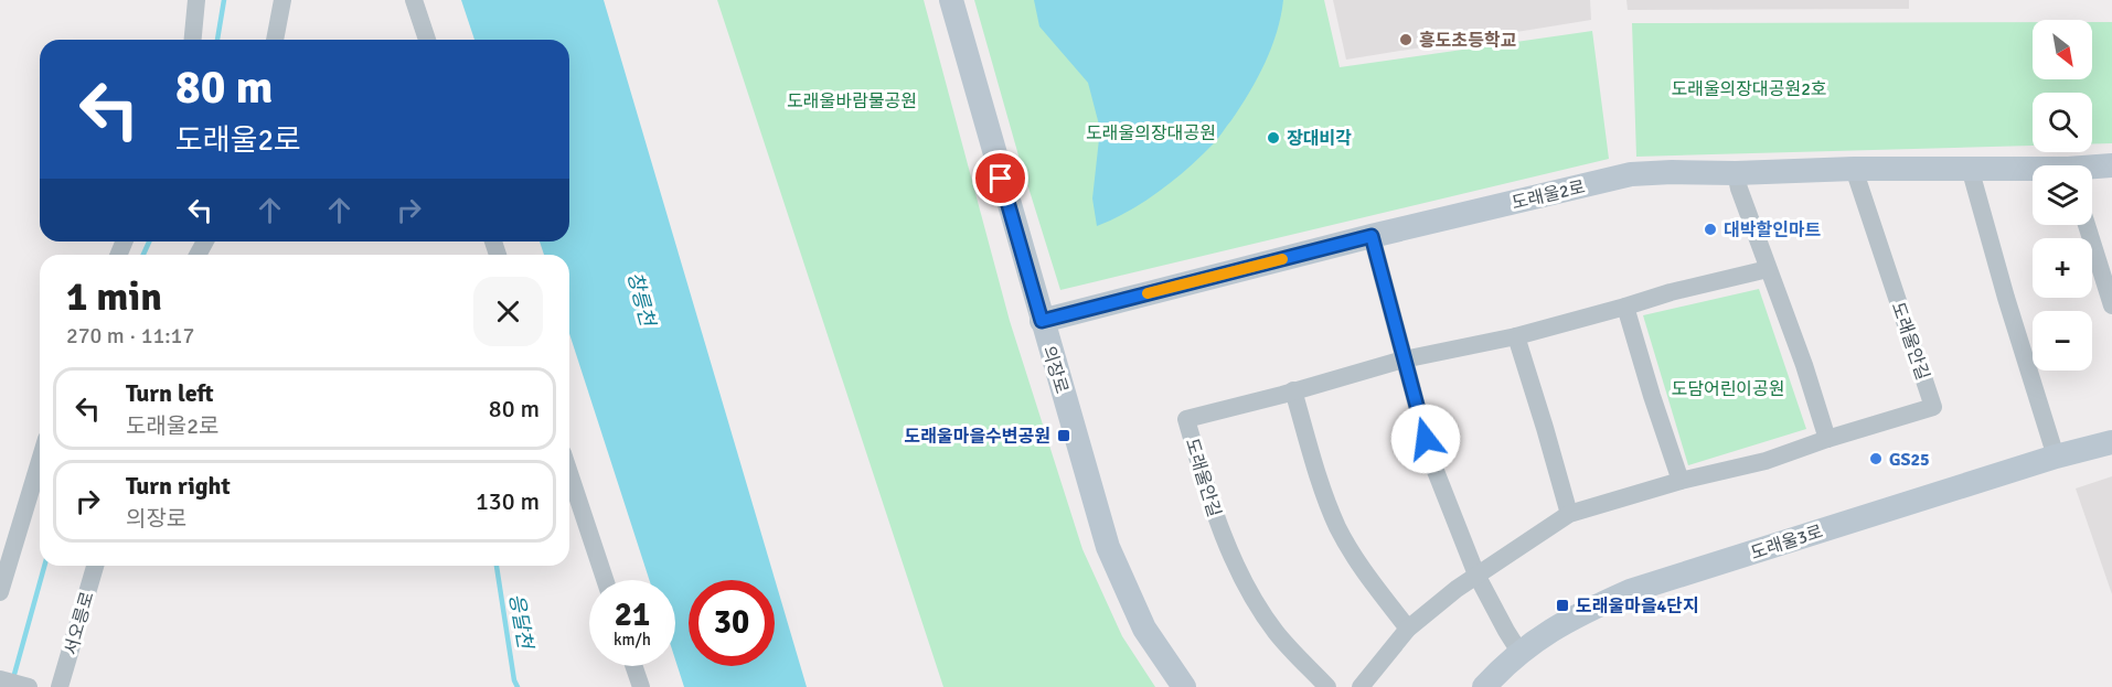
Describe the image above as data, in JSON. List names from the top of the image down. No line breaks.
{"streets":{"street":["도래울2로","도래울안길","의장로","도래울3로","서오릉로"]},"crossings":[["도래울2로","도래울안길"],["도래울2로","의장로"]],"water":["창릉천","응달천"],"parks":["도래울의장대공원2호","도래울바람물공원","도래울의장대공원","도담어린이공원"],"places":{"other":["흥도초등학교","장대비각","대박할인마트","GS25"],"transit":["도래울마을수변공원","도래울마을4단지"]},"north":"bottom right","page":{"map_buttons":["+","−"],"turn":["80 m","도래울2로"],"heading":["1 min","270 m · 11:17"],"list":[{"name":"Turn left","note":"도래울2로","value":"80 m"},{"name":"Turn right","note":"의장로","value":"130 m"}],"speed":"21 km/h","limit":"30"}}
